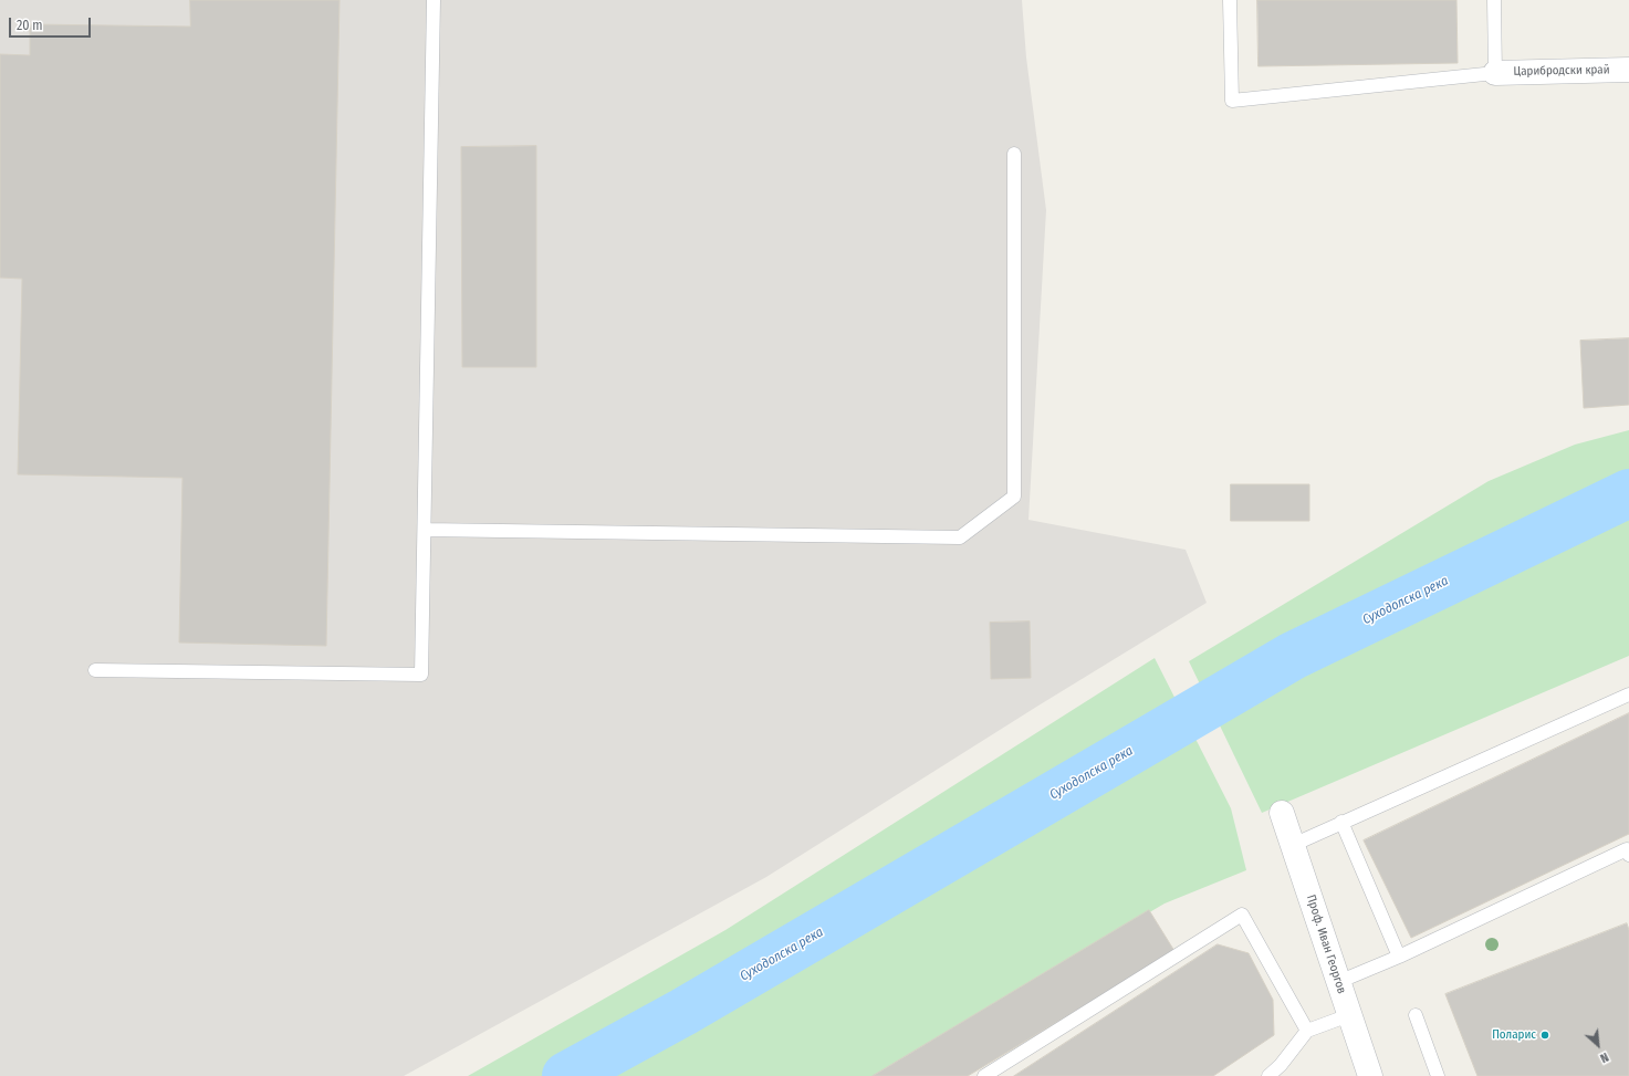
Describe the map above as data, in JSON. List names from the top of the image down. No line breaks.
{"streets":{"street":["Царибродски край","Проф. Иван Георгов"]},"water":["Суходолска река"],"places":["Поларис"],"scale_bar":"20 m","north":"bottom right"}
